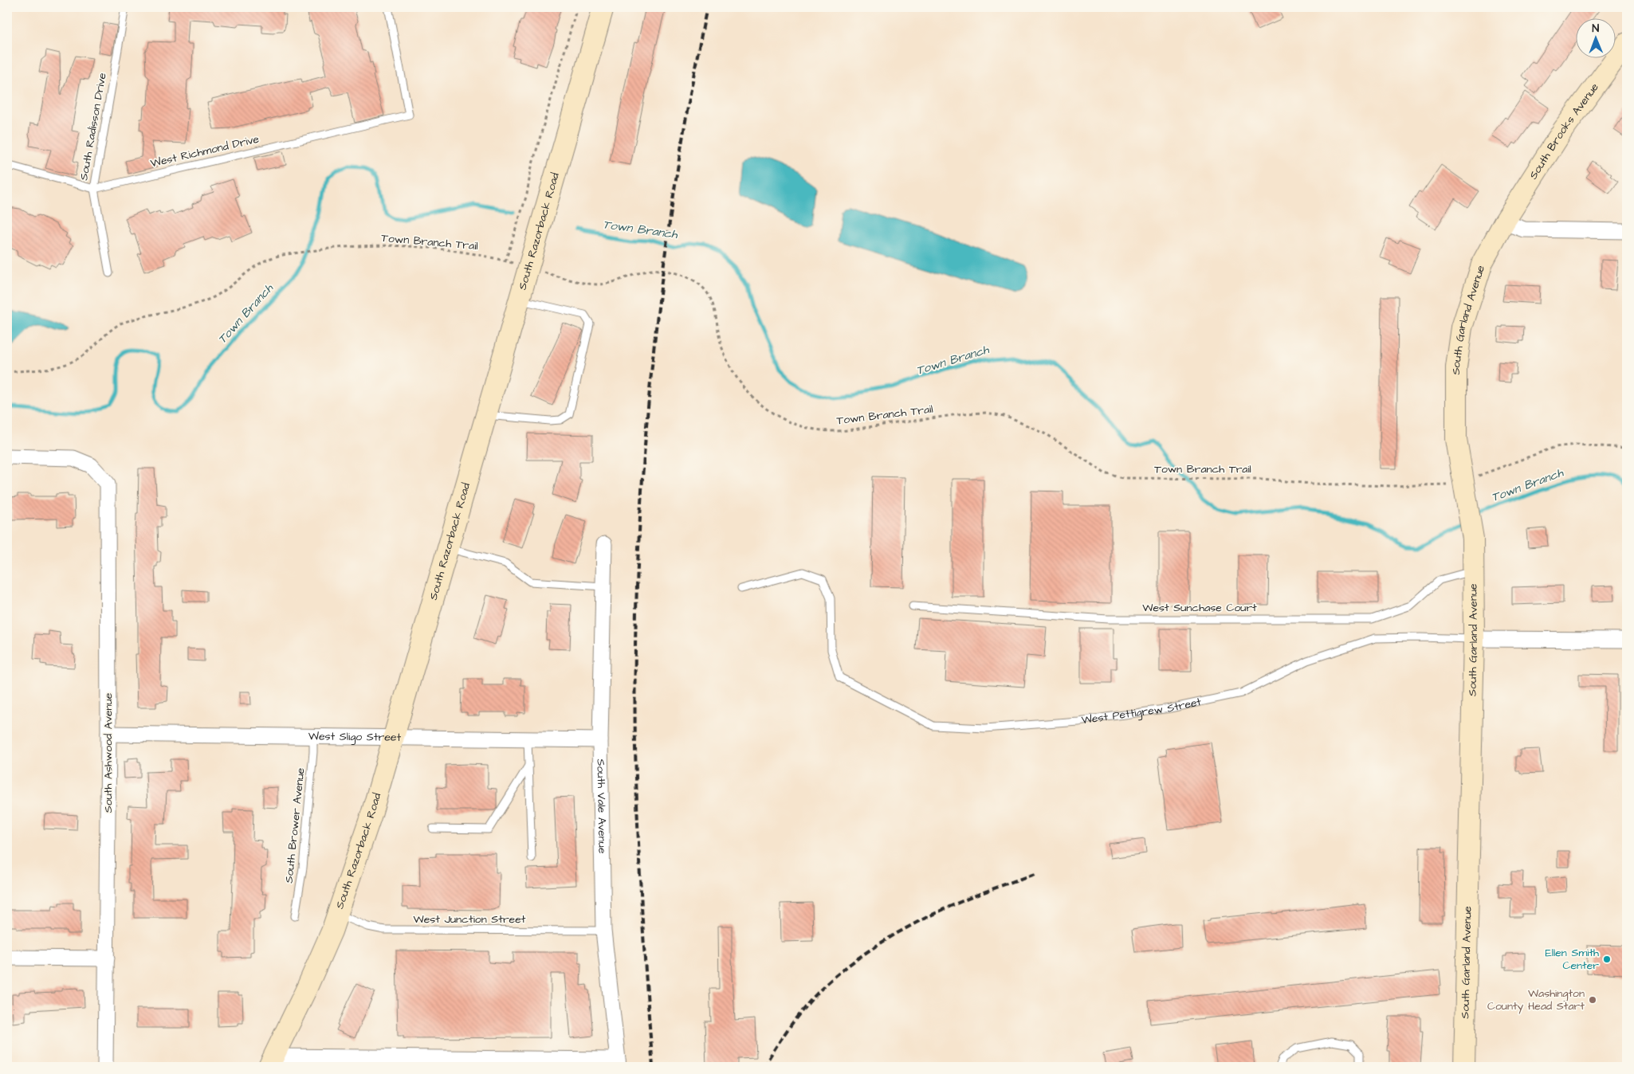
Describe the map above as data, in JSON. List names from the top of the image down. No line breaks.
{"streets":{"main road":["South Brooks Avenue","South Razorback Road","South Garland Avenue"],"street":["West Pettigrew Street","West Sligo Street","South Ashwood Avenue","South Vale Avenue"],"lane":["South Radisson Drive","West Richmond Drive","West Sunchase Court","South Brower Avenue","West Junction Street"],"path":["Town Branch Trail"]},"crossings":[["South Radisson Drive","West Richmond Drive"],["South Brooks Avenue","South Garland Avenue"],["South Razorback Road","Town Branch Trail"],["South Razorback Road","West Sligo Street"],["South Razorback Road","West Junction Street"],["Town Branch Trail","South Garland Avenue"],["South Garland Avenue","West Sunchase Court"],["South Garland Avenue","West Pettigrew Street"],["West Sligo Street","South Ashwood Avenue"],["West Sligo Street","South Vale Avenue"],["West Sligo Street","South Brower Avenue"],["South Vale Avenue","West Junction Street"]],"water":["Town Branch"],"places":["Ellen Smith Center","Washington County Head Start"],"north":"top"}
